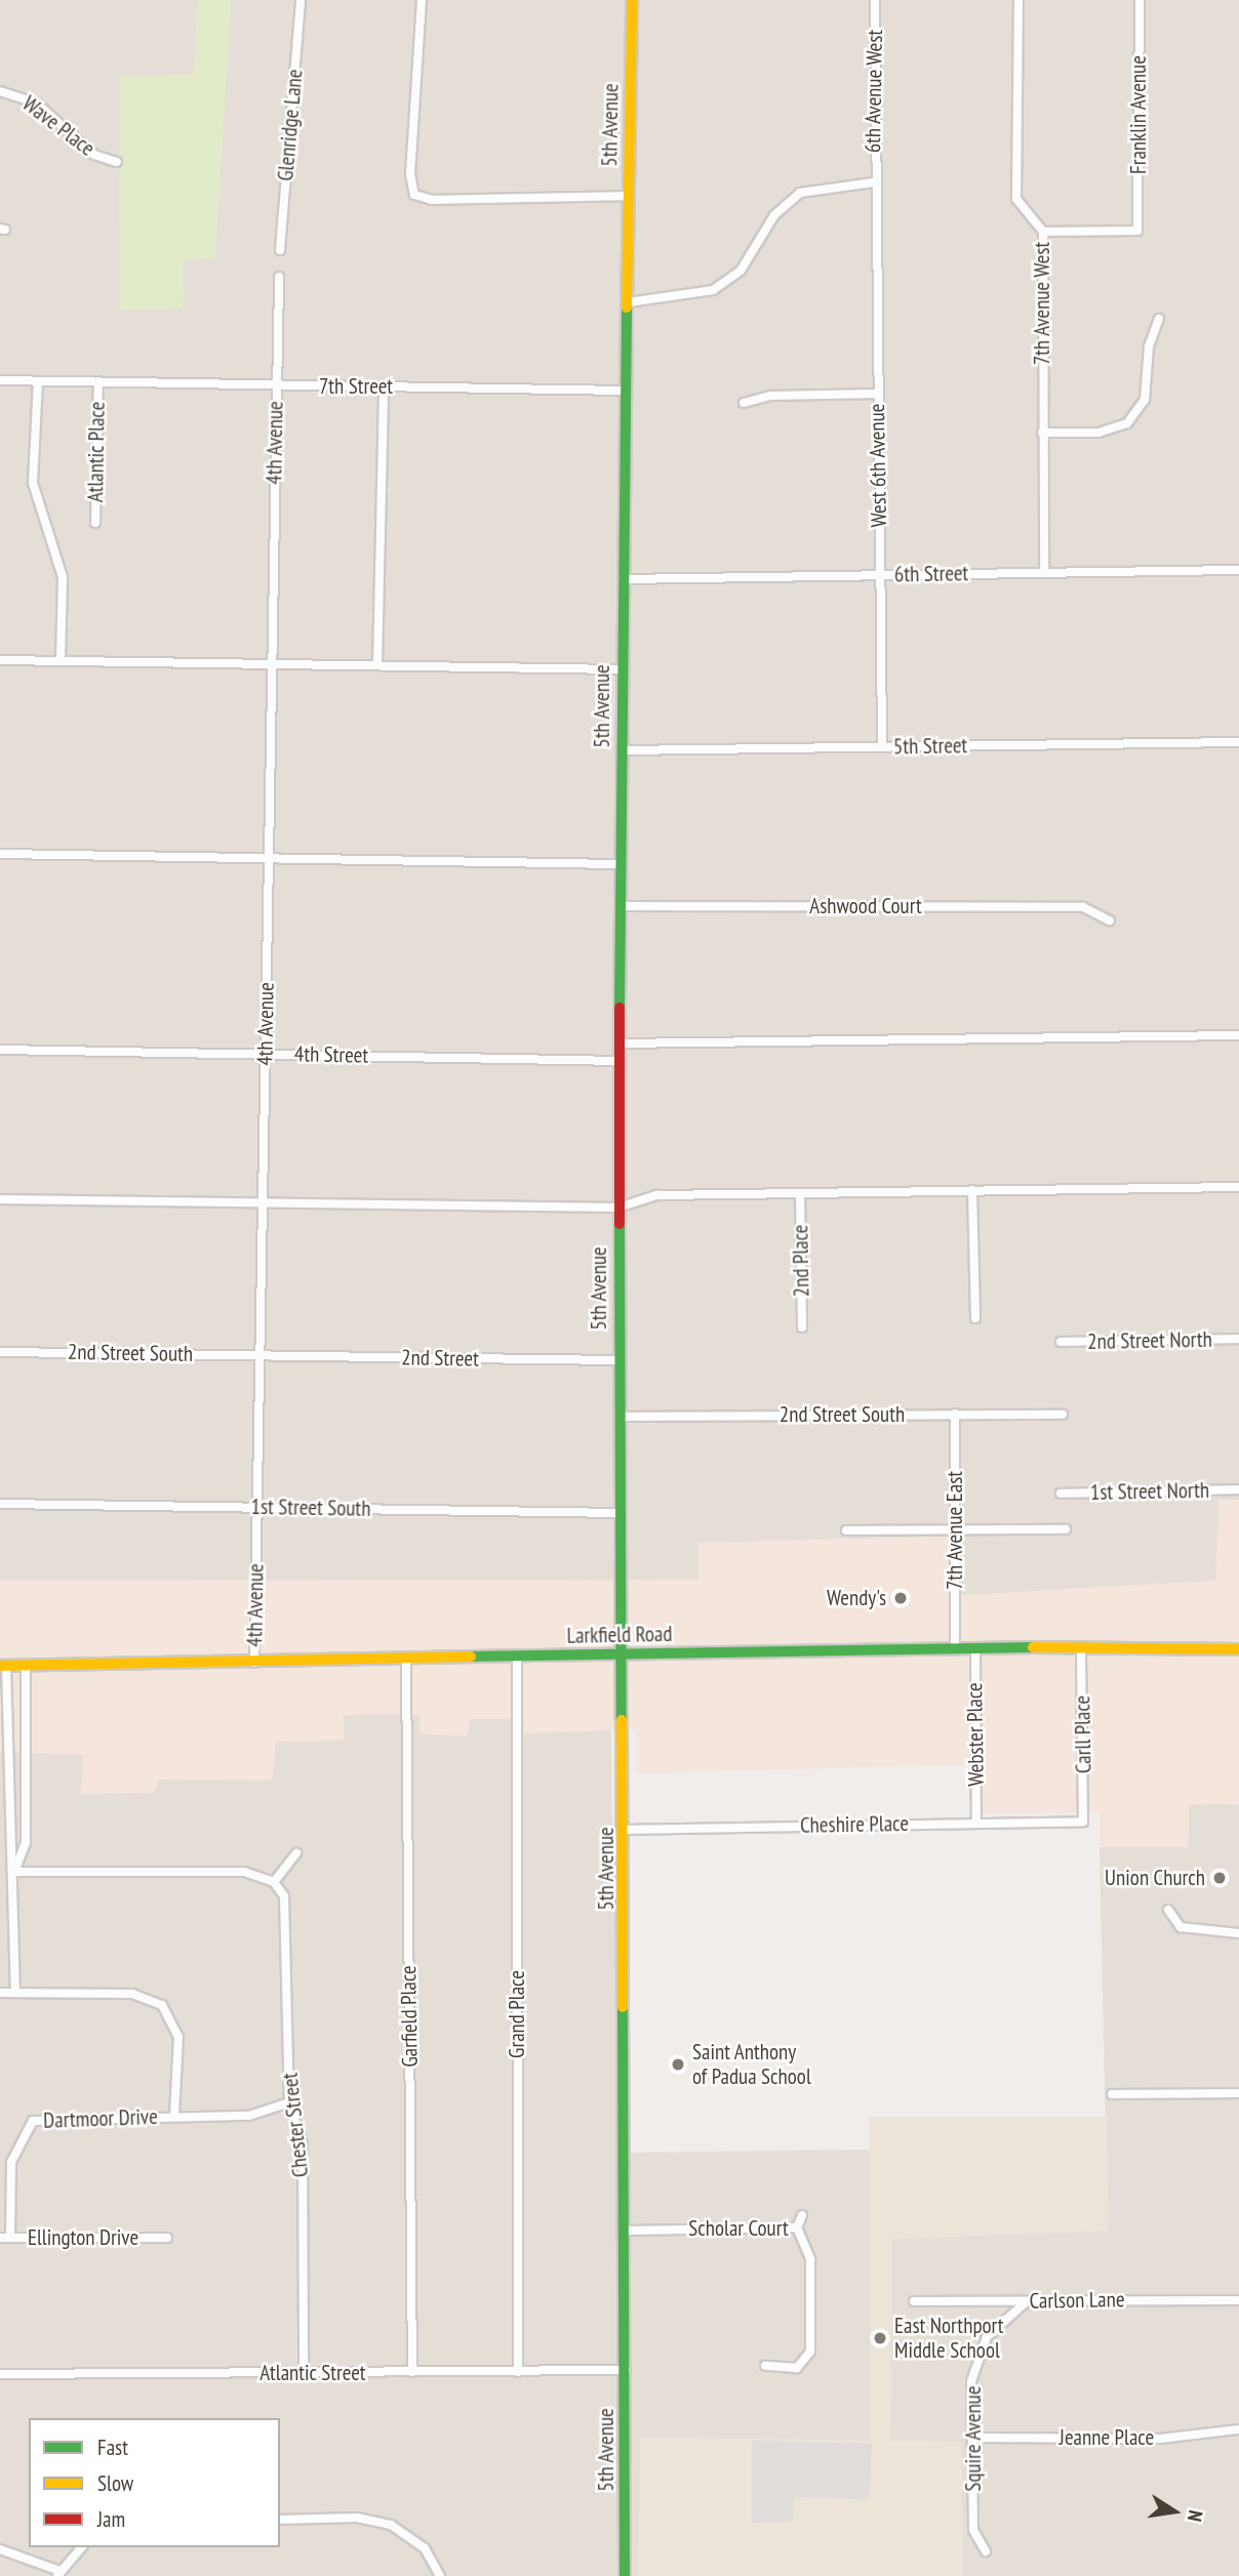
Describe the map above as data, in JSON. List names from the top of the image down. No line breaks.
{"streets":{"street":["6th Avenue West","Franklin Avenue","Glenridge Lane","5th Avenue","Wave Place","7th Avenue West","7th Street","4th Avenue","Atlantic Place","West 6th Avenue","6th Street","5th Street","Ashwood Court","4th Street","2nd Place","2nd Street North","2nd Street South","2nd Street","1st Street North","1st Street South","7th Avenue East","Larkfield Road","Webster Place","Carll Place","Cheshire Place","Grand Place","Garfield Place","Dartmoor Drive","Chester Street","Scholar Court","Ellington Drive","Carlson Lane","Atlantic Street","Jeanne Place","Squire Avenue"]},"crossings":[["6th Avenue West","West 6th Avenue"],["Franklin Avenue","7th Avenue West"],["5th Avenue","7th Street"],["5th Avenue","6th Street"],["5th Avenue","5th Street"],["5th Avenue","Ashwood Court"],["5th Avenue","4th Street"],["5th Avenue","2nd Street South"],["5th Avenue","2nd Street"],["5th Avenue","1st Street South"],["5th Avenue","Larkfield Road"],["5th Avenue","Cheshire Place"],["5th Avenue","Scholar Court"],["5th Avenue","Atlantic Street"],["7th Avenue West","6th Street"],["7th Street","4th Avenue"],["7th Street","Atlantic Place"],["4th Avenue","4th Street"],["4th Avenue","2nd Street South"],["4th Avenue","2nd Street"],["4th Avenue","1st Street South"],["4th Avenue","Larkfield Road"],["West 6th Avenue","6th Street"],["West 6th Avenue","5th Street"],["2nd Street South","2nd Street"],["2nd Street South","7th Avenue East"],["7th Avenue East","Larkfield Road"],["Larkfield Road","Webster Place"],["Larkfield Road","Carll Place"],["Larkfield Road","Grand Place"],["Larkfield Road","Garfield Place"],["Webster Place","Cheshire Place"],["Carll Place","Cheshire Place"],["Grand Place","Atlantic Street"],["Garfield Place","Atlantic Street"],["Dartmoor Drive","Chester Street"],["Dartmoor Drive","Ellington Drive"],["Chester Street","Atlantic Street"],["Carlson Lane","Squire Avenue"],["Jeanne Place","Squire Avenue"]],"places":["Wendy's","Union Church","Saint Anthony of Padua School","East Northport Middle School"],"legend":["Fast","Slow","Jam"],"north":"right"}
